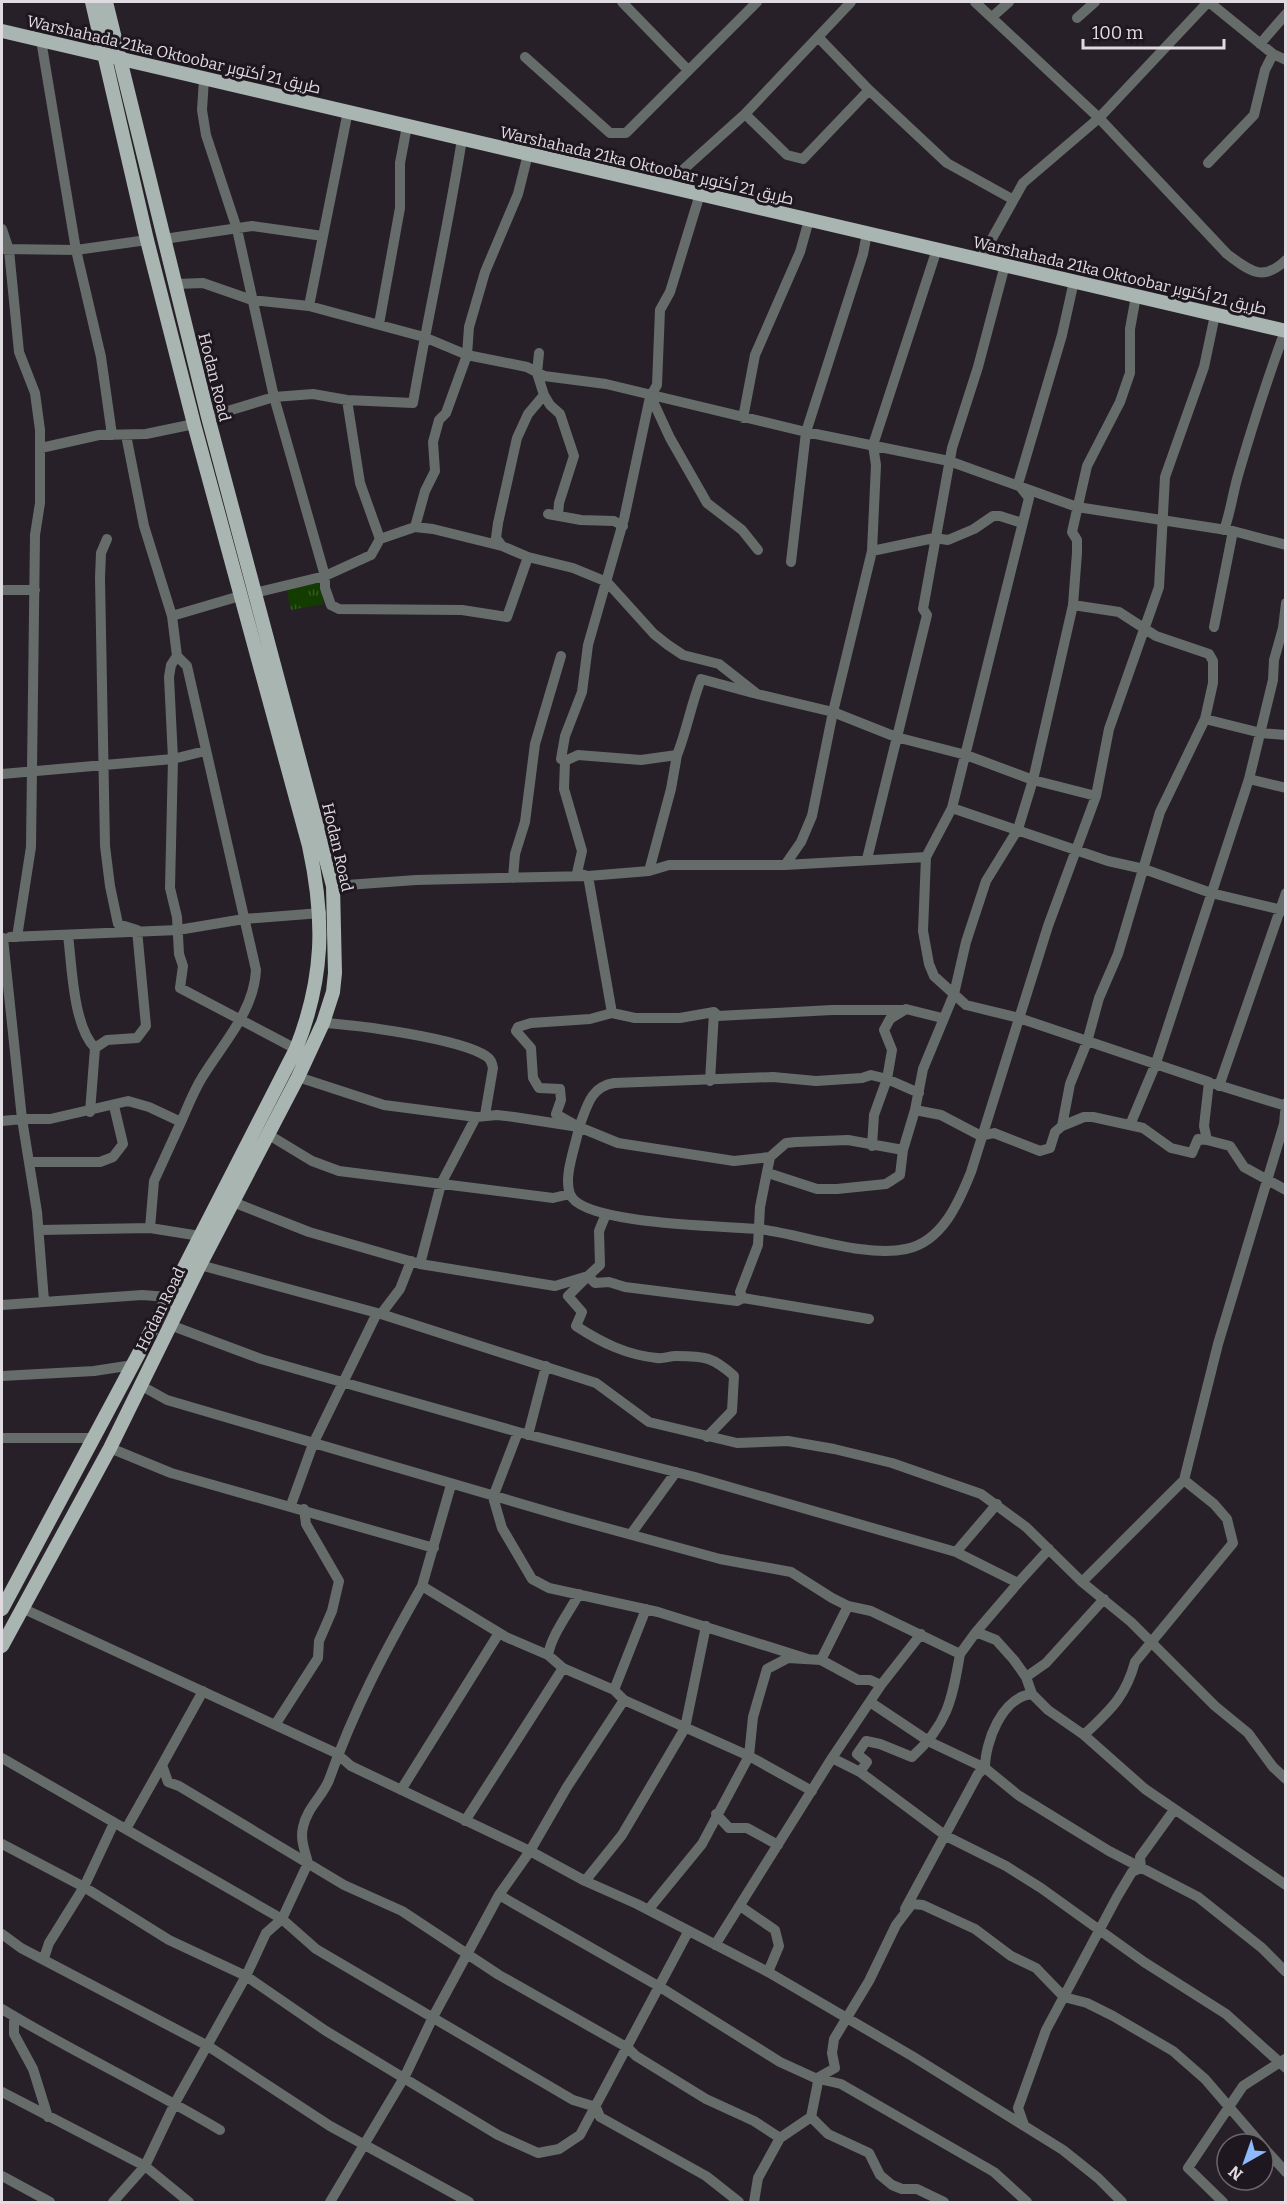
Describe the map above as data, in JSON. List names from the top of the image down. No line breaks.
{"streets":{"main road":["Warshahada 21ka Oktoobar طريق 21 أكتوبر","Hodan Road"]},"crossings":[["Warshahada 21ka Oktoobar طريق 21 أكتوبر","Hodan Road"]],"scale_bar":"100 m","north":"bottom left"}
